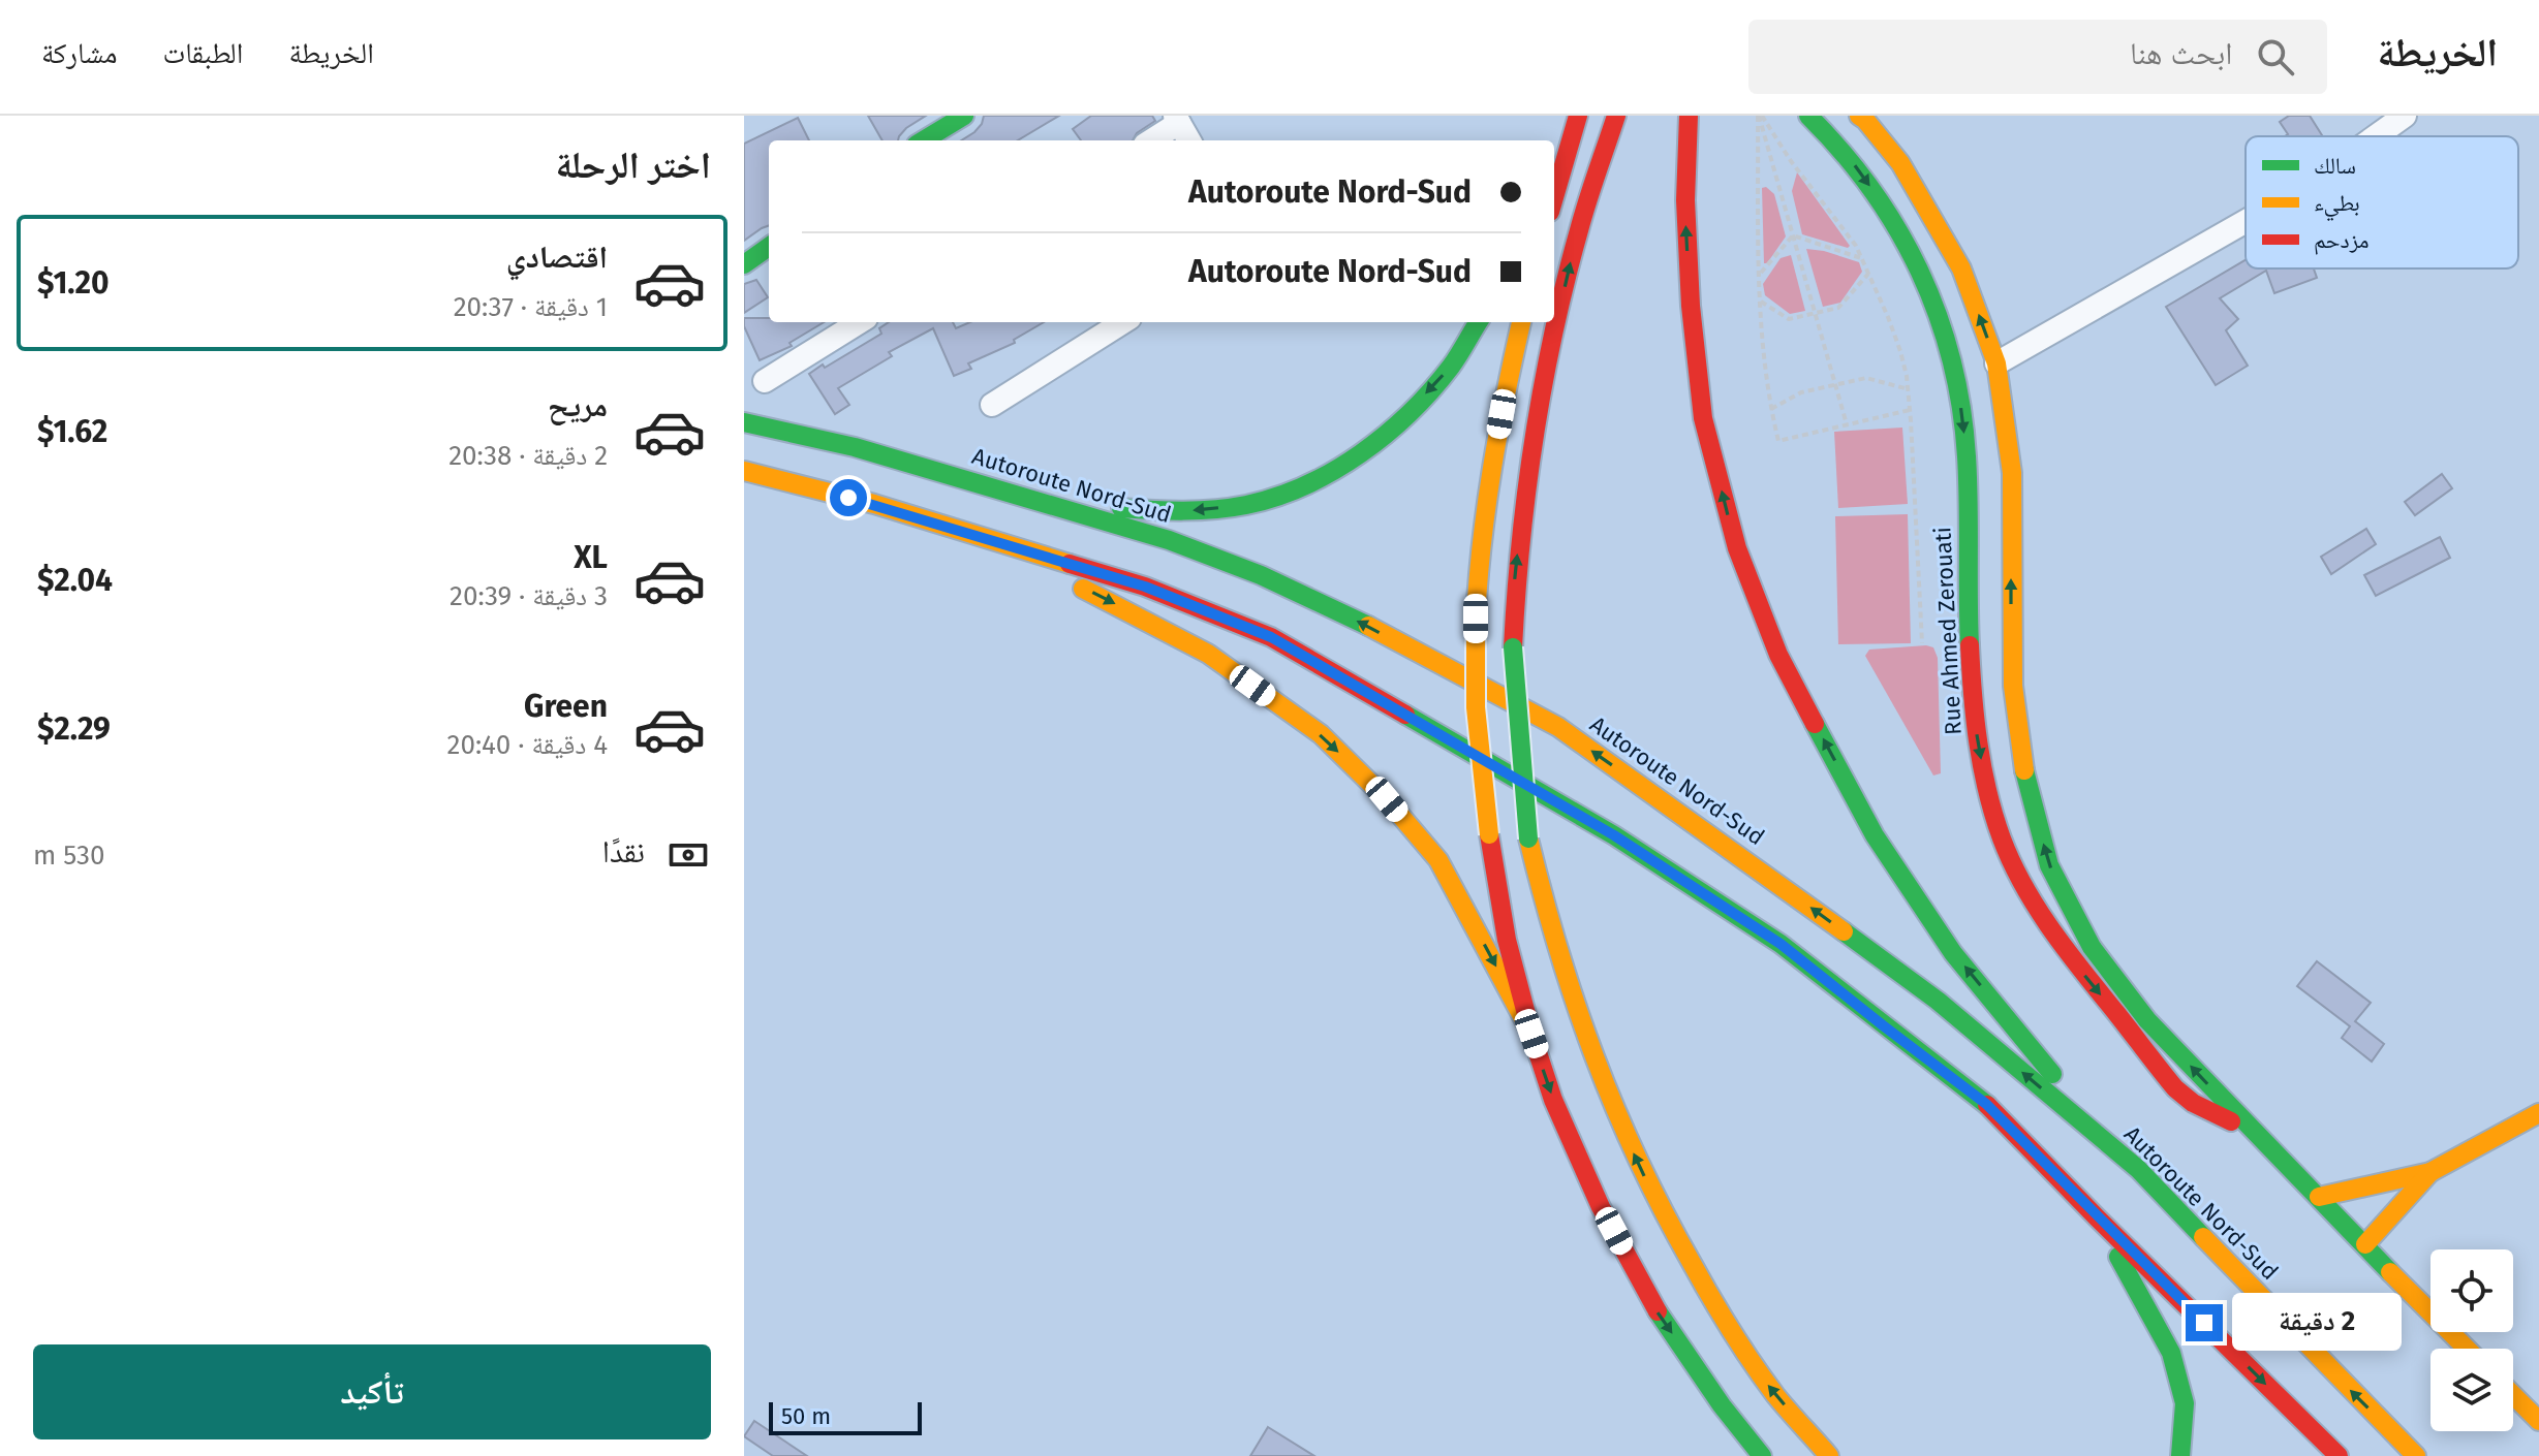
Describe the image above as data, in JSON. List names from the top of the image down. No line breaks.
{"streets":{"main road":["Autoroute Nord-Sud","Rue Ahmed Zerouati"]},"legend":["سالك","بطيء","مزدحم"],"scale_bar":"50 m","page":{"header":"الخريطة","search":"ابحث هنا","nav":["الخريطة","الطبقات","مشاركة"],"heading":"اختر الرحلة","banner":["Autoroute Nord-Sud","Autoroute Nord-Sud"],"list":[{"name":"اقتصادي","note":"1 دقيقة · 20:37","value":"$1.20"},{"name":"مريح","note":"2 دقيقة · 20:38","value":"$1.62"},{"name":"XL","note":"3 دقيقة · 20:39","value":"$2.04"},{"name":"Green","note":"4 دقيقة · 20:40","value":"$2.29"}],"pay":["نقدًا","530 m"],"bubble":"2 دقيقة","buttons":"تأكيد","scale":"50 m"}}
